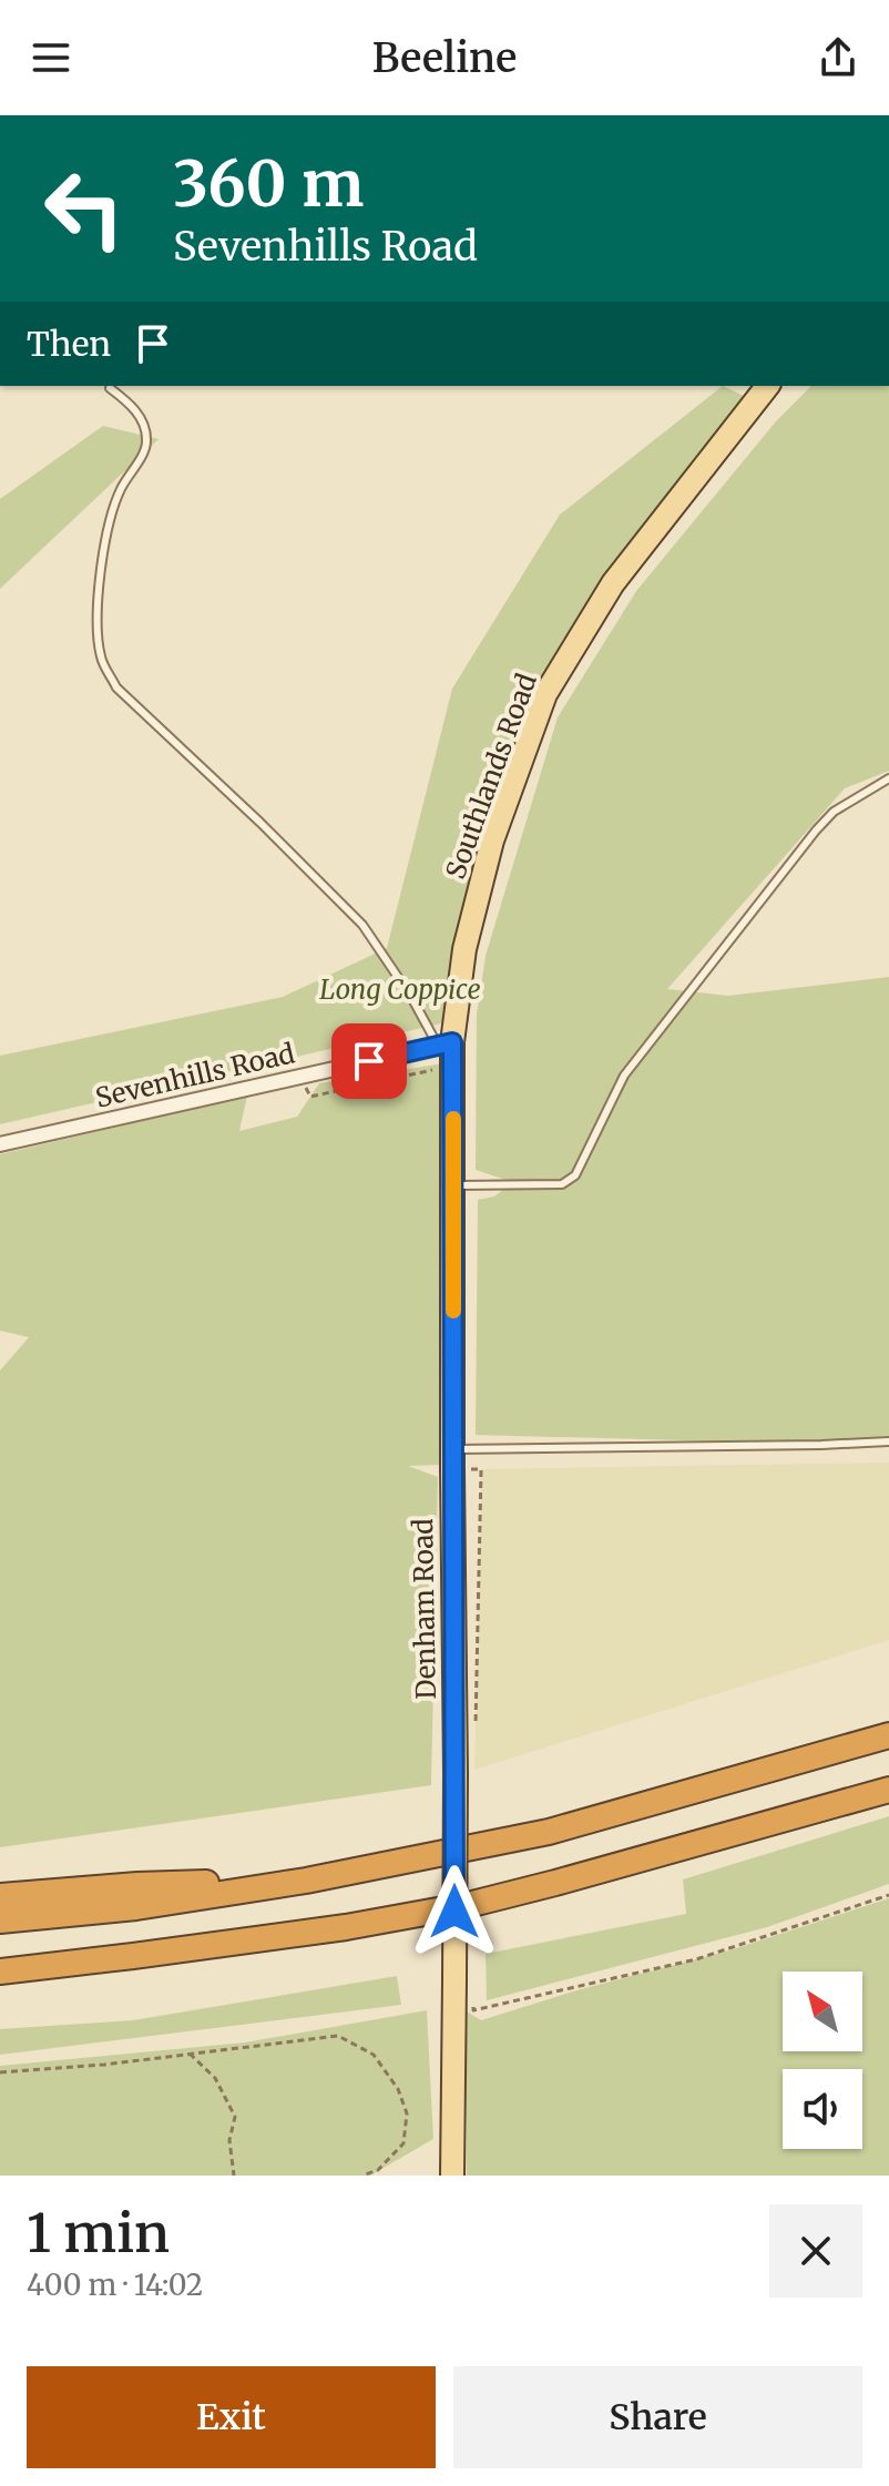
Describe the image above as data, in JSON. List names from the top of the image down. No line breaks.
{"streets":{"main road":["Southlands Road","Denham Road"],"street":["Sevenhills Road"]},"crossings":[["Southlands Road","Sevenhills Road"],["Southlands Road","Denham Road"],["Sevenhills Road","Denham Road"]],"parks":["Long Coppice"],"north":"top left","page":{"header":"Beeline","turn":["360 m","Sevenhills Road"],"then":"Then","heading":["1 min","400 m · 14:02"],"buttons":["Exit","Share"]}}
